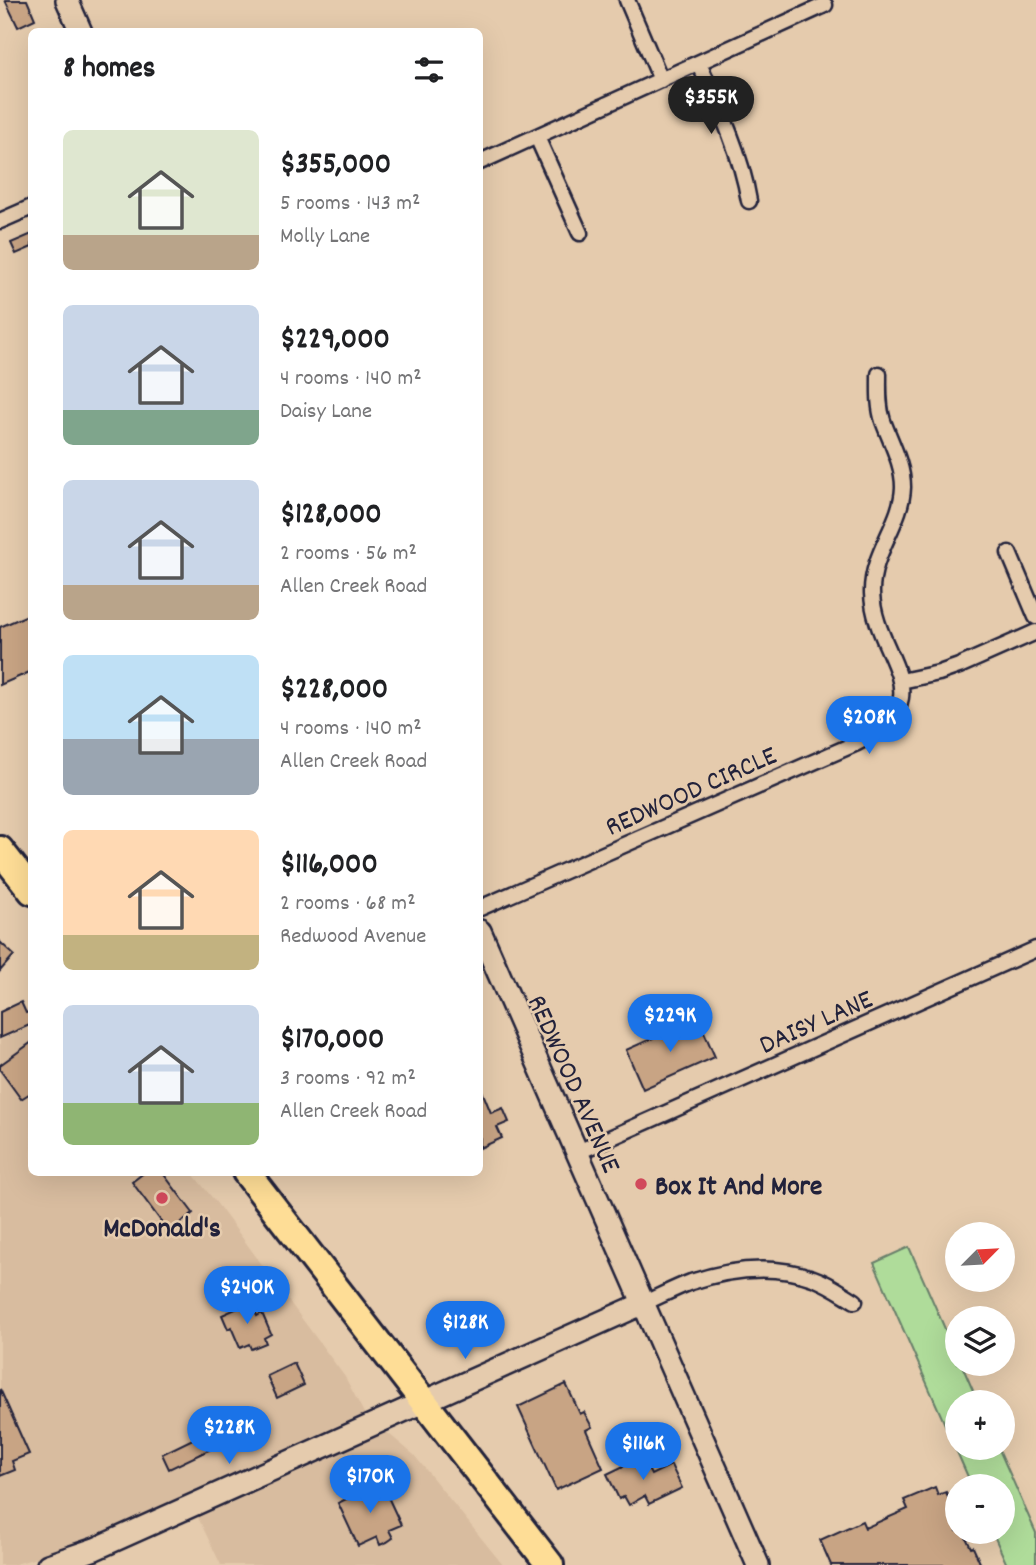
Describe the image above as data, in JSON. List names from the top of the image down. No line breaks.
{"streets":{"main road":["REDWOOD AVENUE"],"street":["REDWOOD CIRCLE","DAISY LANE"]},"crossings":[["DAISY LANE","REDWOOD AVENUE"]],"places":["Box It And More","McDonald's"],"north":"top right","page":{"heading":"8 homes","price":["$355K","$208K","$229K","$240K","$128K","$228K","$116K","$170K"],"list":[{"name":"$355,000","note":"5 rooms · 143 m² · Molly Lane"},{"name":"$229,000","note":"4 rooms · 140 m² · Daisy Lane"},{"name":"$128,000","note":"2 rooms · 56 m² · Allen Creek Road"},{"name":"$228,000","note":"4 rooms · 140 m² · Allen Creek Road"},{"name":"$116,000","note":"2 rooms · 68 m² · Redwood Avenue"},{"name":"$170,000","note":"3 rooms · 92 m² · Allen Creek Road"}],"map_buttons":["+","−"]}}
